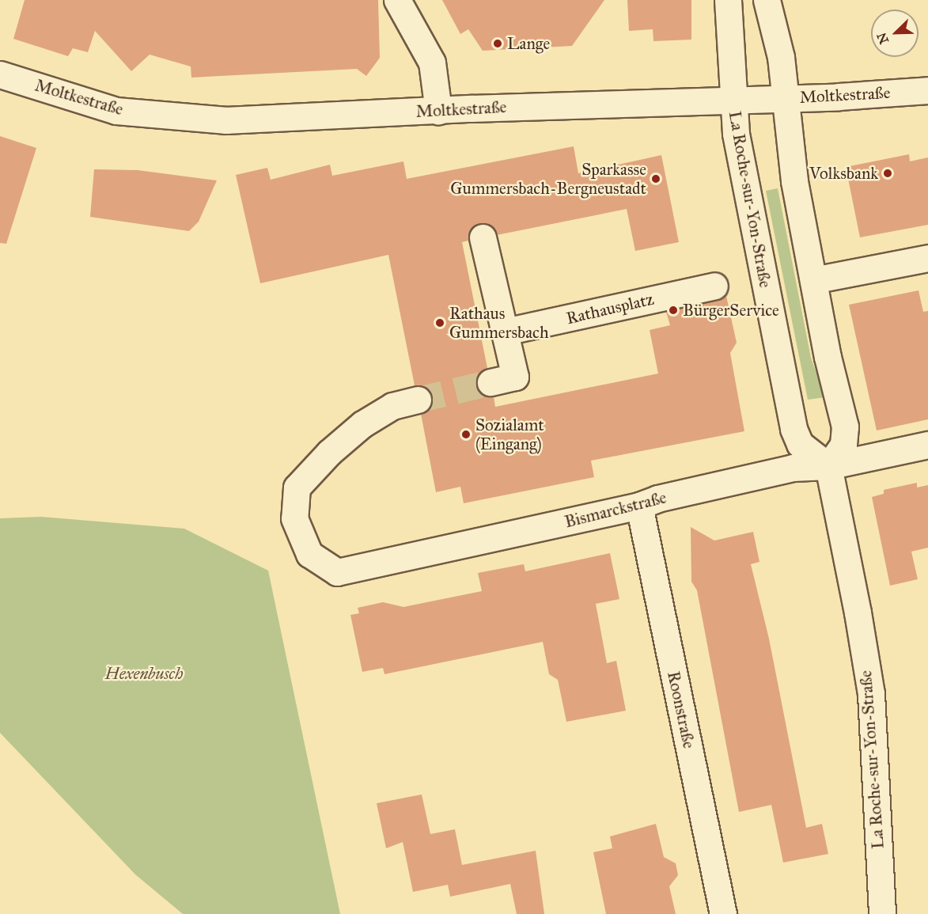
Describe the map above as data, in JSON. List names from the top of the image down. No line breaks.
{"streets":{"street":["Moltkestraße","La Roche-sur-Yon-Straße","Rathausplatz","Bismarckstraße","Roonstraße"]},"crossings":[["Moltkestraße","La Roche-sur-Yon-Straße"],["La Roche-sur-Yon-Straße","Bismarckstraße"],["Bismarckstraße","Roonstraße"]],"parks":["Hexenbusch"],"places":["Lange","Volksbank","Sparkasse Gummersbach-Bergneustadt","BürgerService","Rathaus Gummersbach","Sozialamt (Eingang)"],"north":"bottom left"}
